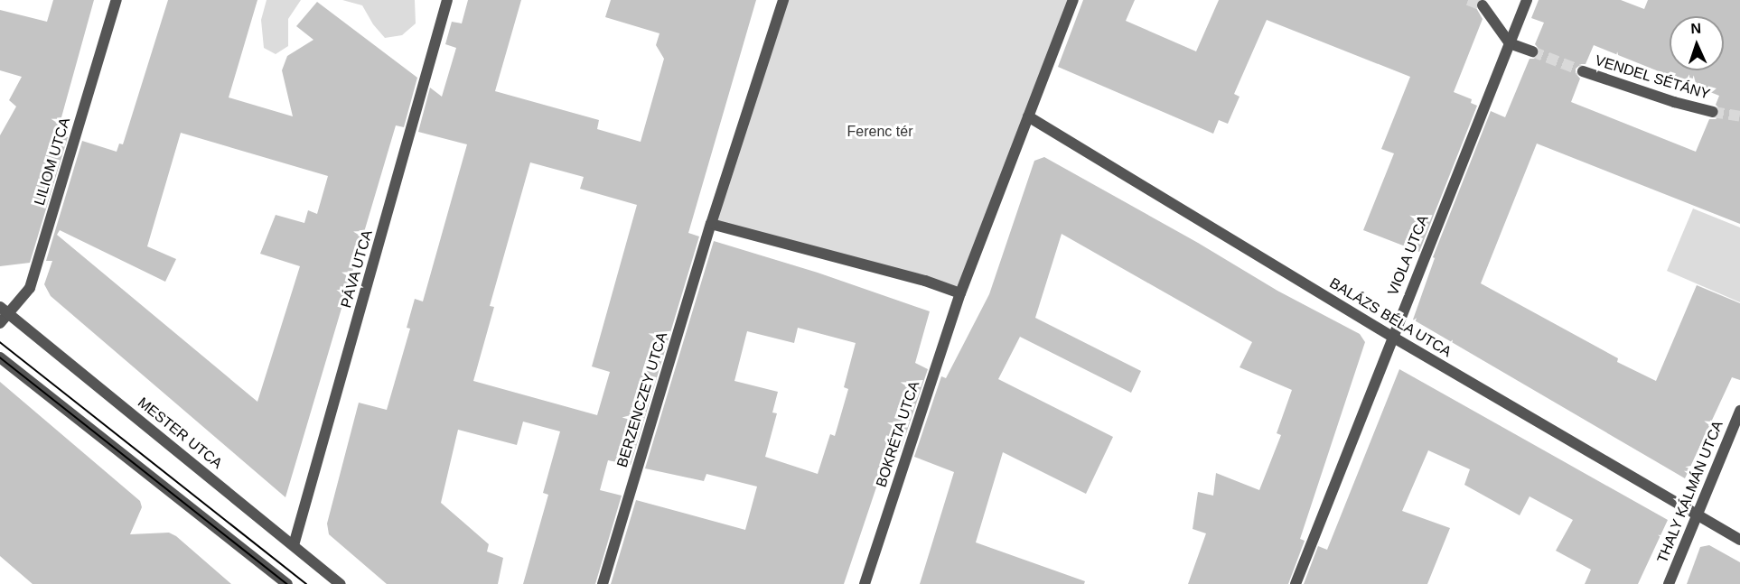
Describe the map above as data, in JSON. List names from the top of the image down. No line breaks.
{"streets":{"street":["VENDEL SÉTÁNY","LILIOM UTCA","VIOLA UTCA","PÁVA UTCA","BALÁZS BÉLA UTCA","BERZENCZEY UTCA","MESTER UTCA","BOKRÉTA UTCA","THALY KÁLMÁN UTCA"]},"crossings":[["LILIOM UTCA","MESTER UTCA"],["VIOLA UTCA","BALÁZS BÉLA UTCA"],["PÁVA UTCA","MESTER UTCA"],["BALÁZS BÉLA UTCA","THALY KÁLMÁN UTCA"]],"parks":["Ferenc tér"],"north":"top"}
